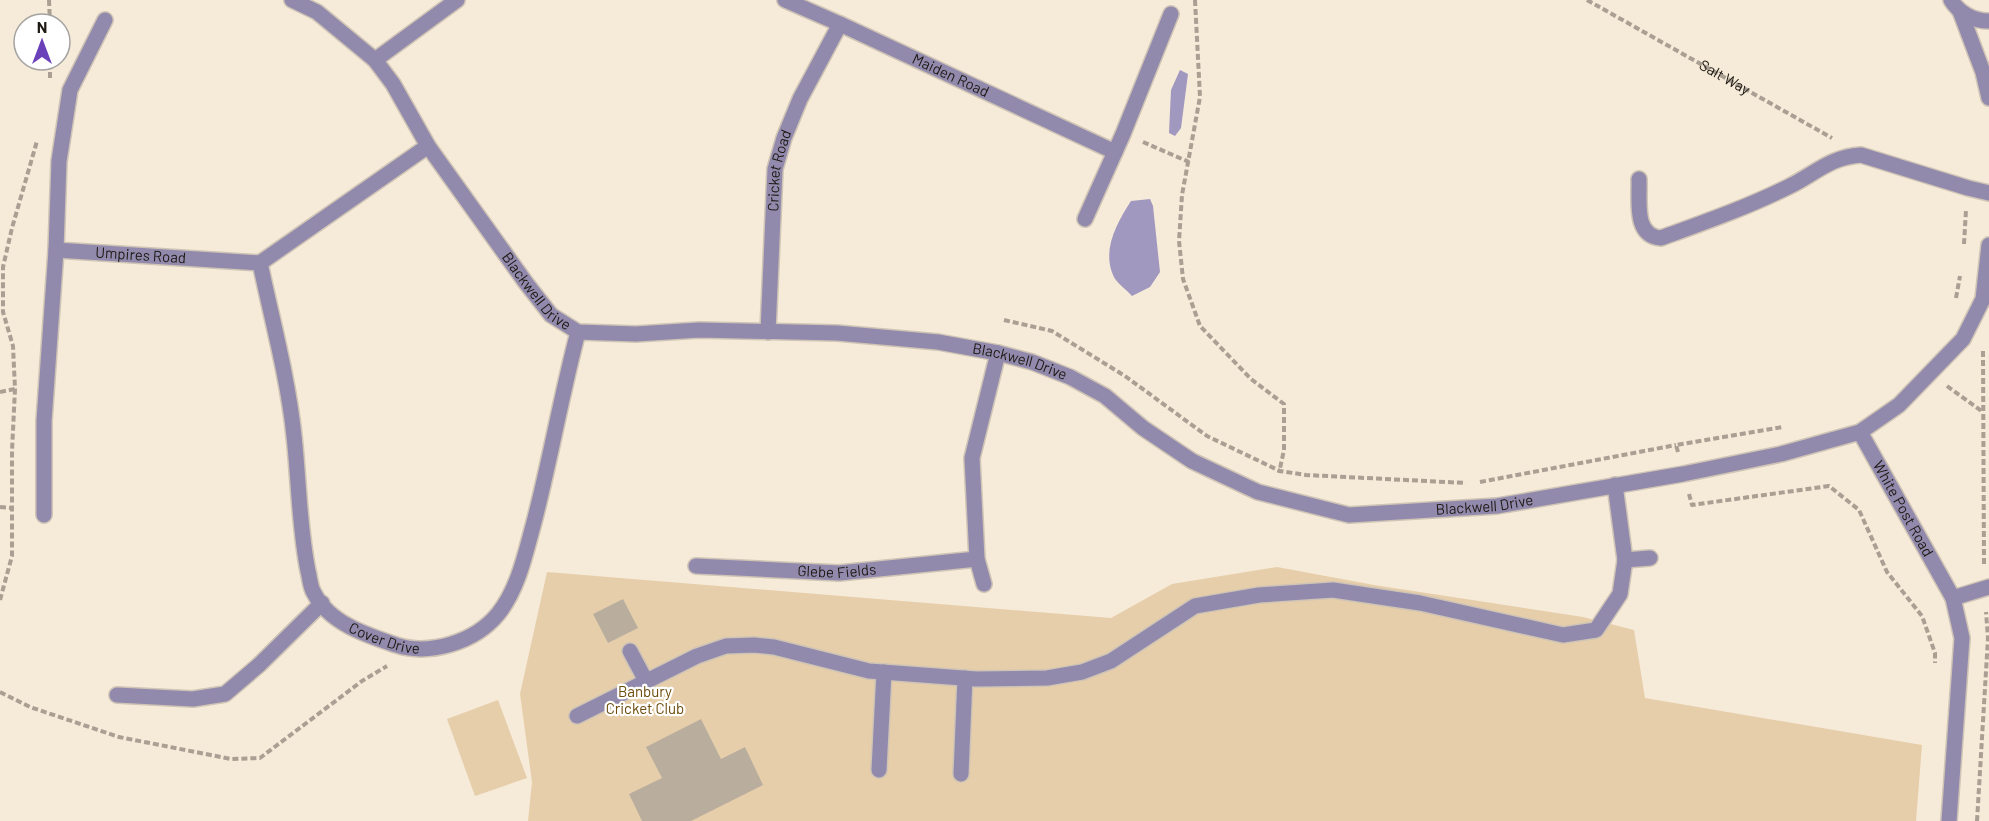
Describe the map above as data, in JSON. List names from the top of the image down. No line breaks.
{"streets":{"street":["Maiden Road","Cricket Road","Umpires Road","Blackwell Drive","White Post Road","Glebe Fields","Cover Drive"],"path":["Salt Way"]},"crossings":[["Maiden Road","Cricket Road"],["Cricket Road","Blackwell Drive"],["Umpires Road","Cover Drive"],["Blackwell Drive","White Post Road"],["Blackwell Drive","Cover Drive"]],"parks":["Banbury Cricket Club"],"north":"top"}
